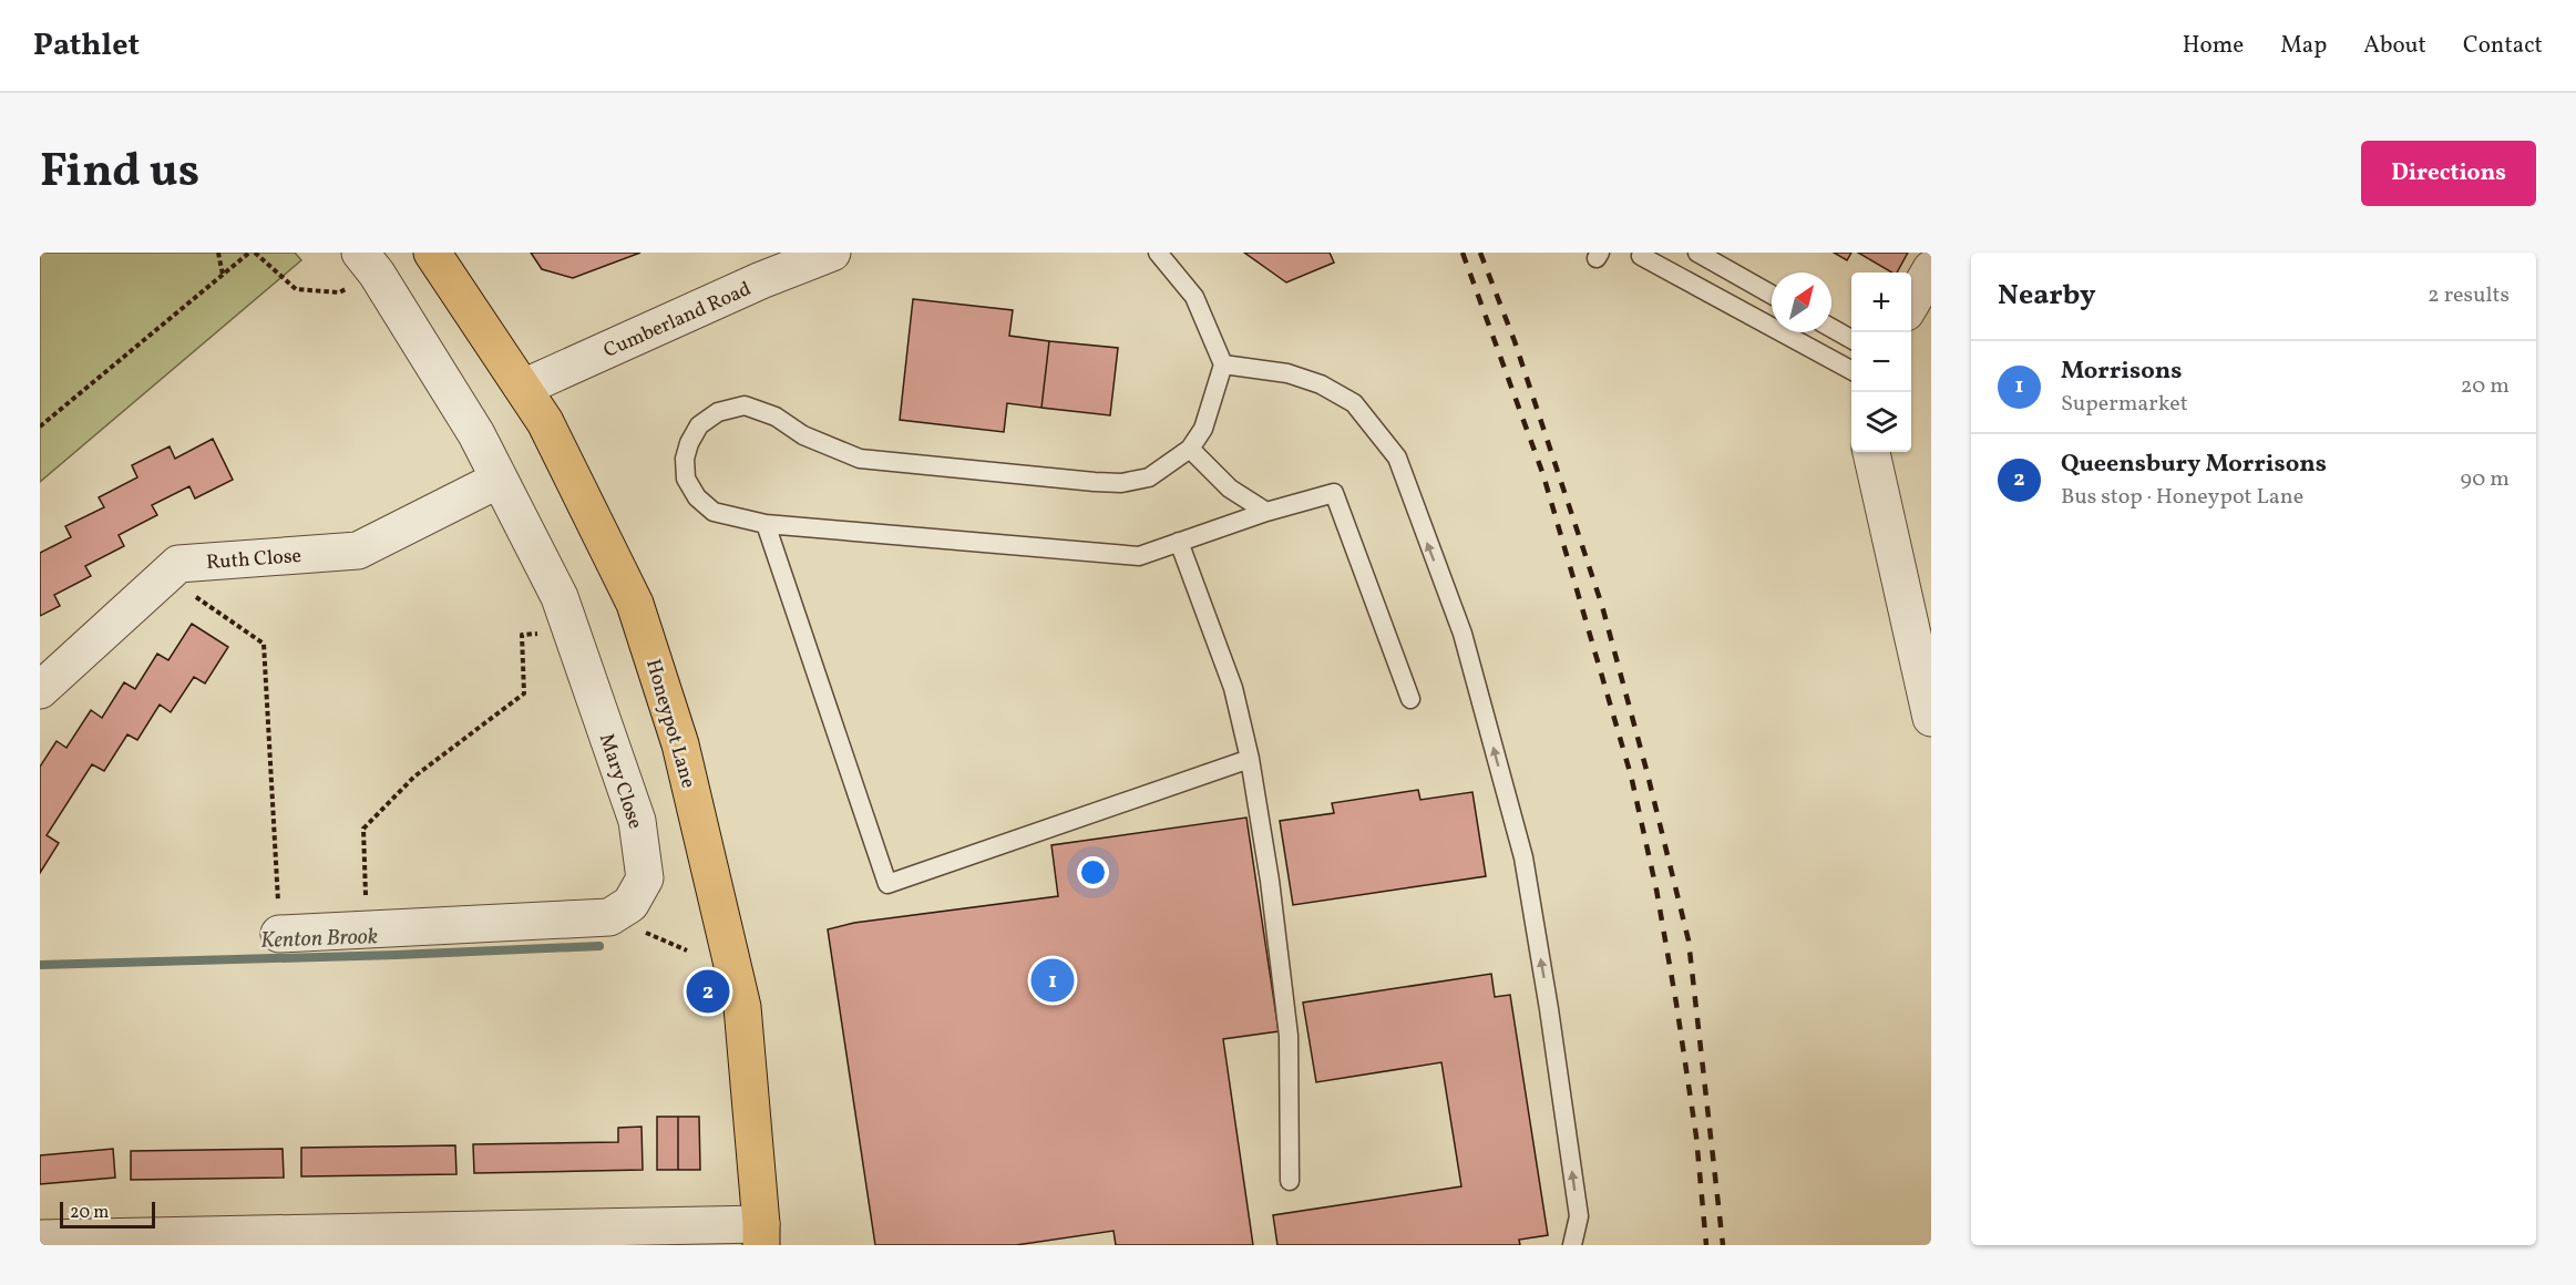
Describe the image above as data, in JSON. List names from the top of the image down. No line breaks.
{"streets":{"main road":["Honeypot Lane"],"street":["Cumberland Road","Ruth Close","Mary Close"]},"crossings":[["Cumberland Road","Honeypot Lane"],["Ruth Close","Mary Close"]],"water":["Kenton Brook"],"scale_bar":"20 m","north":"top right","page":{"header":"Pathlet","nav":["Home","Map","About","Contact"],"title":"Find us","buttons":"Directions","heading":["Nearby","2 results"],"map_buttons":["+","−"],"list":[{"mark":"1","name":"Morrisons","note":"Supermarket","value":"20 m"},{"mark":"2","name":"Queensbury Morrisons","note":"Bus stop · Honeypot Lane","value":"90 m"}],"pins":["1","2"],"scale":"20 m"}}
